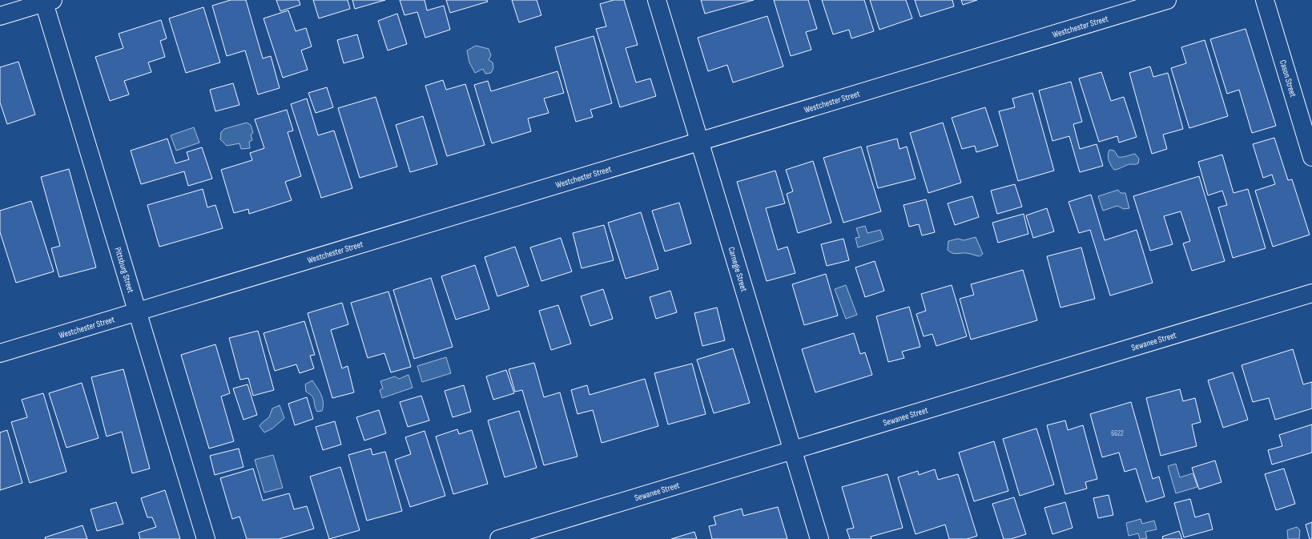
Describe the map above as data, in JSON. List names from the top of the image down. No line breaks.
{"streets":{"street":["Westchester Street","Cason Street","Pittsburg Street","Carnegie Street","Sewanee Street"]},"crossings":[["Westchester Street","Pittsburg Street"],["Westchester Street","Carnegie Street"],["Carnegie Street","Sewanee Street"]],"house_numbers":["6622"]}
